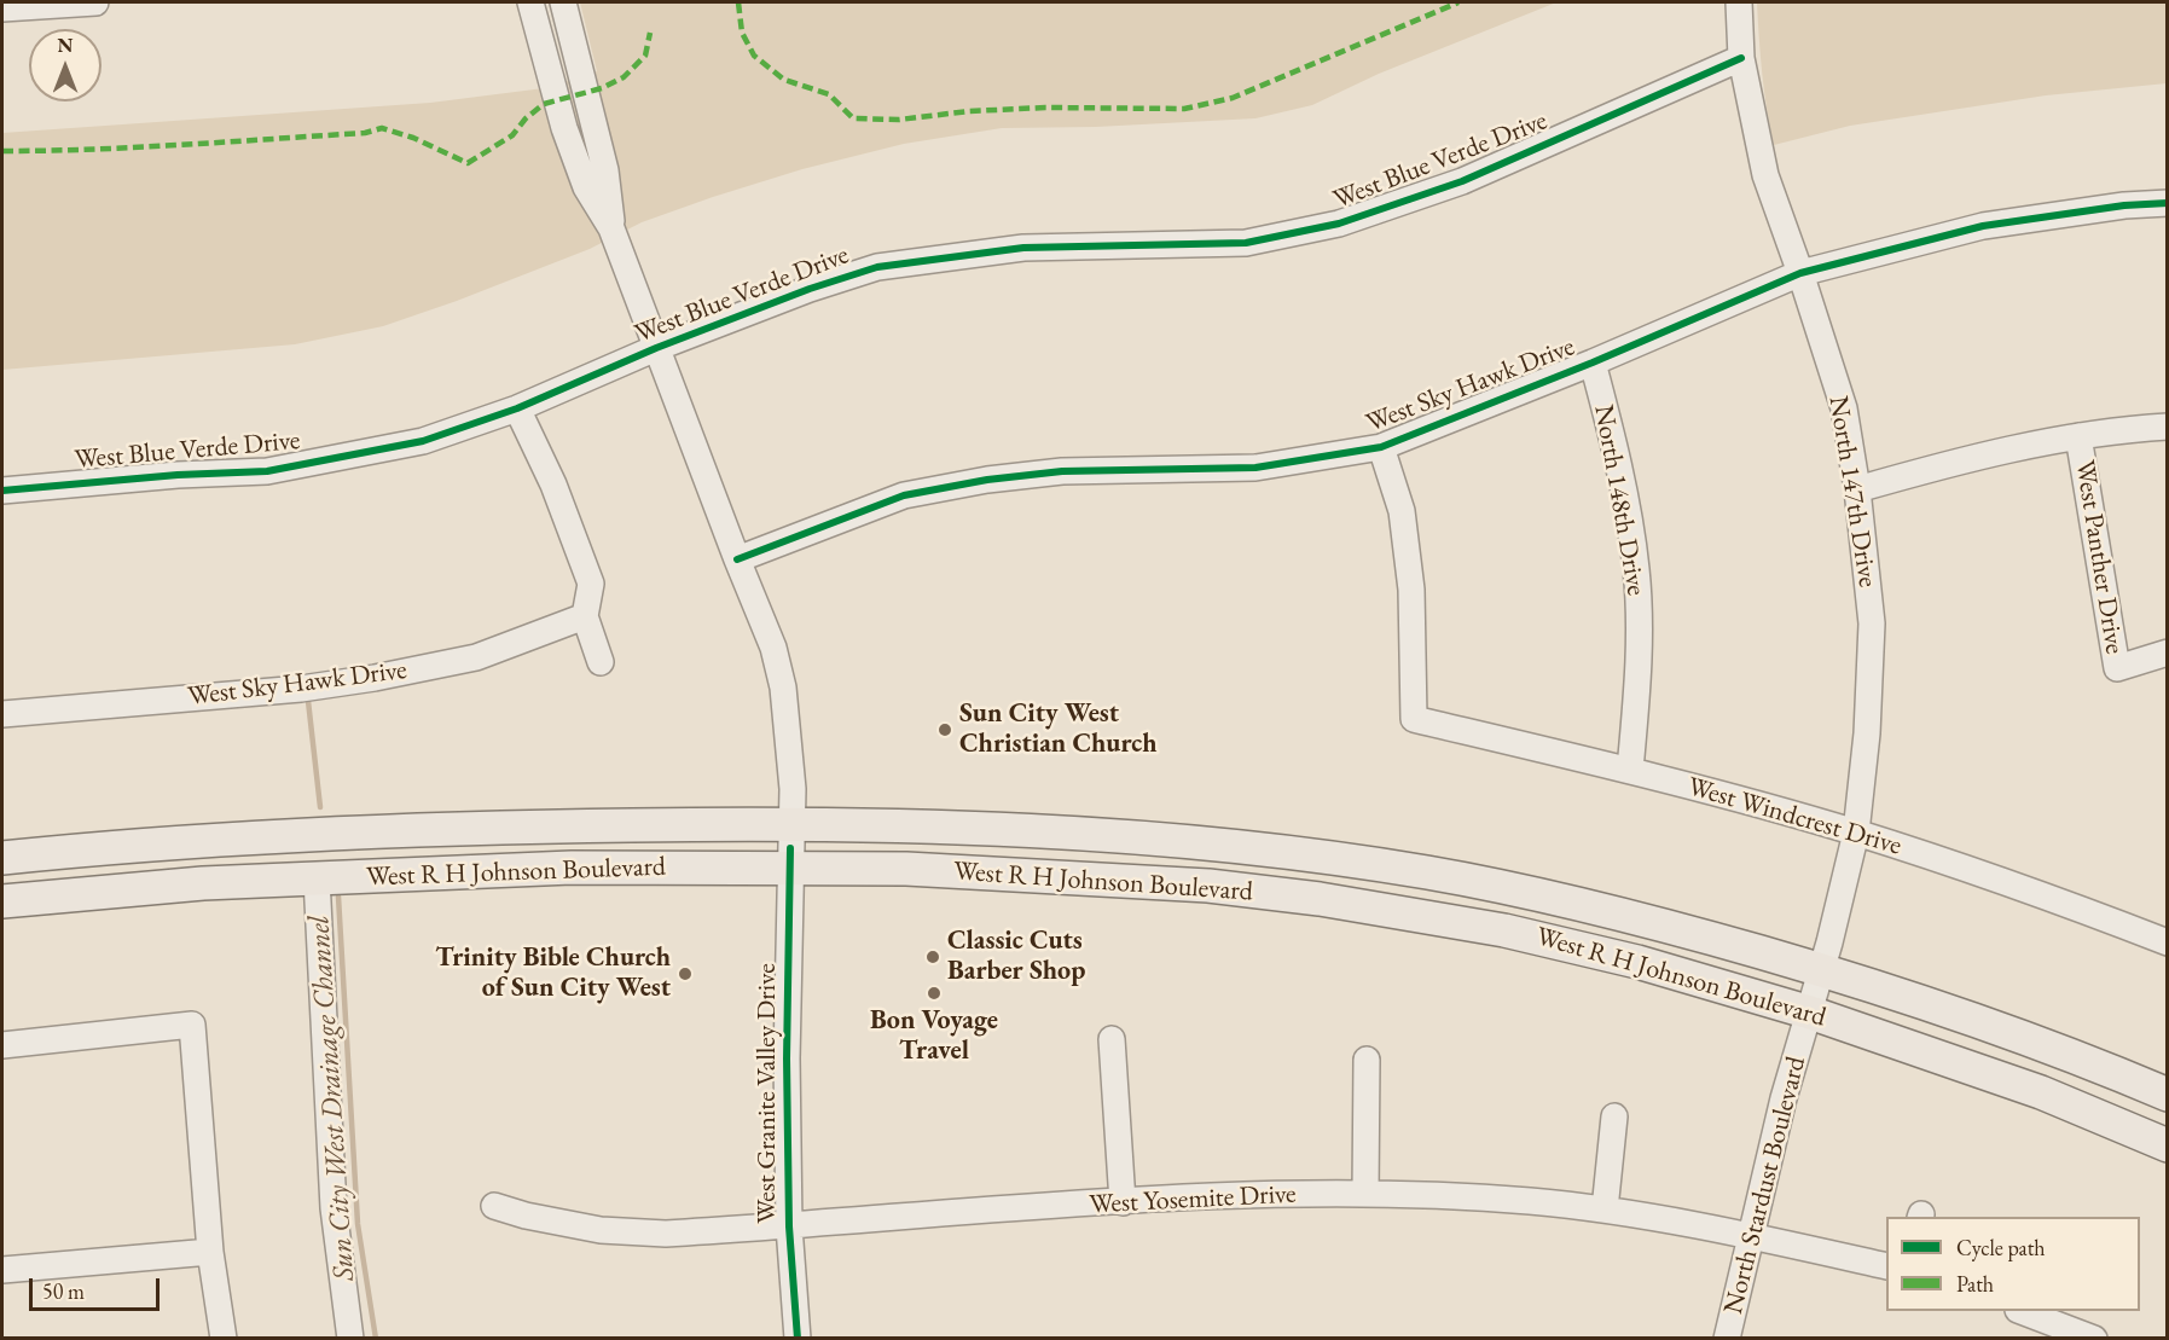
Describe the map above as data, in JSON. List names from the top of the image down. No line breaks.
{"streets":{"main road":["West R H Johnson Boulevard"],"street":["West Blue Verde Drive","West Sky Hawk Drive","North 147th Drive","North 148th Drive","West Panther Drive","West Windcrest Drive","West Granite Valley Drive","North Stardust Boulevard","West Yosemite Drive"]},"crossings":[["West Blue Verde Drive","North 147th Drive"],["West Blue Verde Drive","West Granite Valley Drive"],["West Sky Hawk Drive","North 147th Drive"],["West Sky Hawk Drive","North 148th Drive"],["West Sky Hawk Drive","West Windcrest Drive"],["West Sky Hawk Drive","West Granite Valley Drive"],["North 147th Drive","West Windcrest Drive"],["North 147th Drive","West R H Johnson Boulevard"],["North 147th Drive","North Stardust Boulevard"],["North 148th Drive","West Windcrest Drive"],["West R H Johnson Boulevard","West Granite Valley Drive"],["West R H Johnson Boulevard","North Stardust Boulevard"],["West Granite Valley Drive","West Yosemite Drive"],["North Stardust Boulevard","West Yosemite Drive"]],"water":["Sun City West Drainage Channel"],"places":["Sun City West Christian Church","Classic Cuts Barber Shop","Trinity Bible Church of Sun City West","Bon Voyage Travel"],"legend":["Cycle path","Path"],"scale_bar":"50 m","north":"top"}
